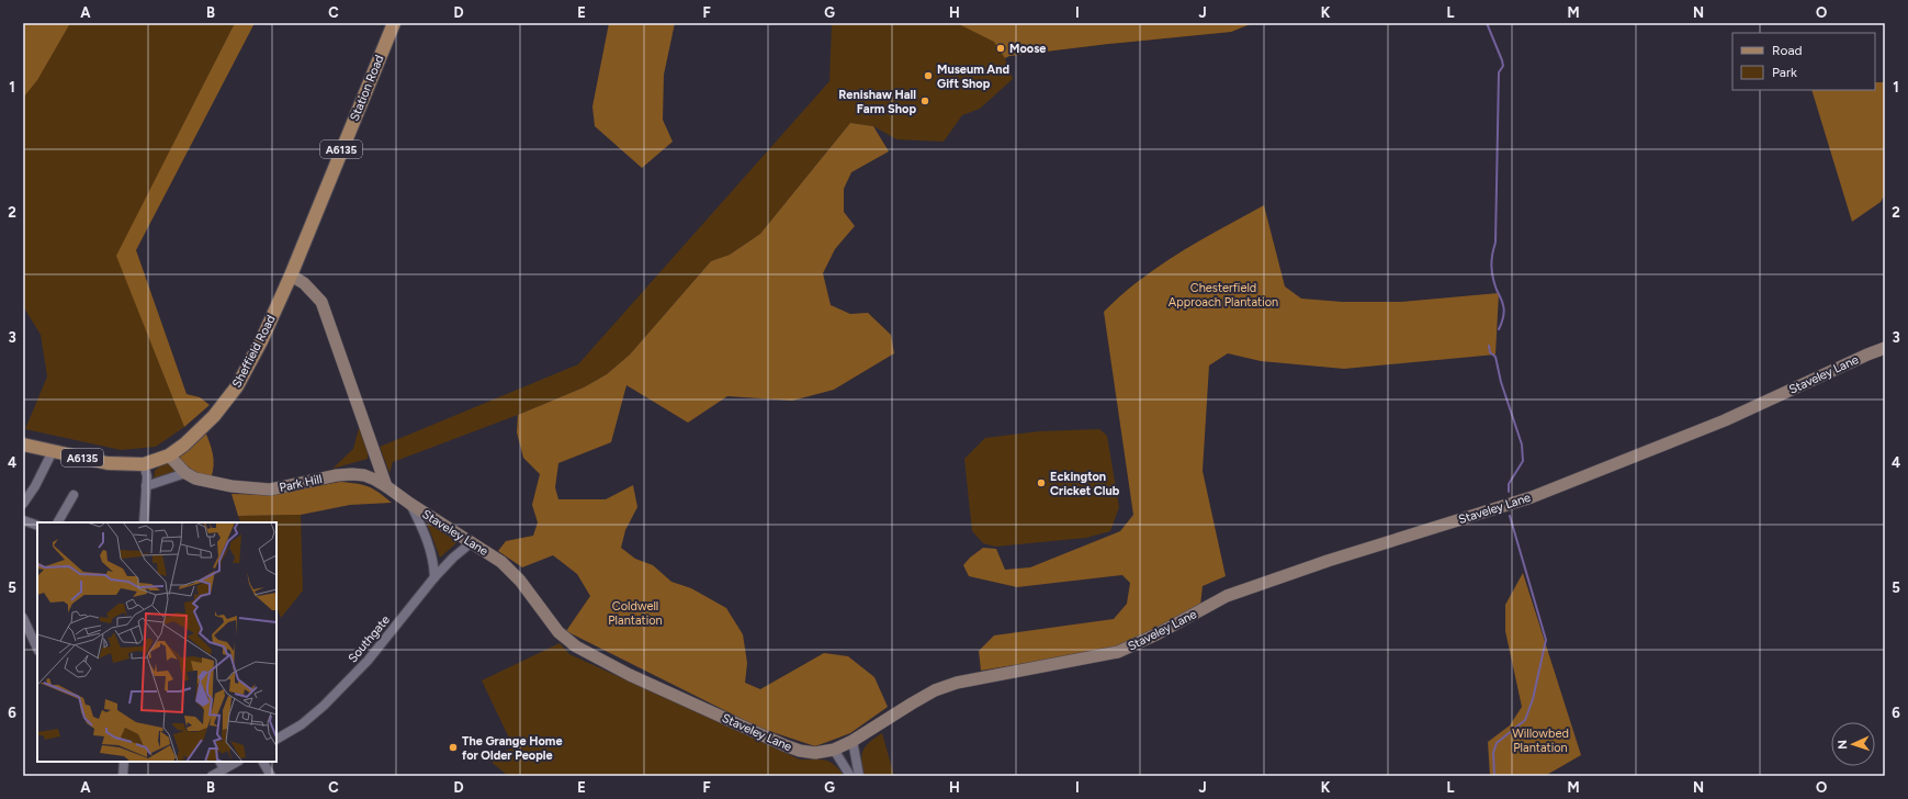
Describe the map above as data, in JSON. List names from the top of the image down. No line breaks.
{"streets":{"main road":["Station Road","A6135","Sheffield Road","Staveley Lane","Park Hill"],"street":["Southgate"]},"crossings":[["Station Road","Sheffield Road"],["A6135","Sheffield Road"],["Sheffield Road","Park Hill"],["Staveley Lane","Park Hill"],["Staveley Lane","Southgate"]],"parks":["Chesterfield Approach Plantation","Coldwell Plantation","Willowbed Plantation"],"places":["Moose","Museum And Gift Shop","Renishaw Hall Farm Shop","Eckington Cricket Club","The Grange Home for Older People"],"legend":["Road","Park"],"north":"left","grid":{"columns":["A","B","C","D","E","F","G","H","I","J","K","L","M","N","O"],"rows":["1","2","3","4","5","6"]}}
